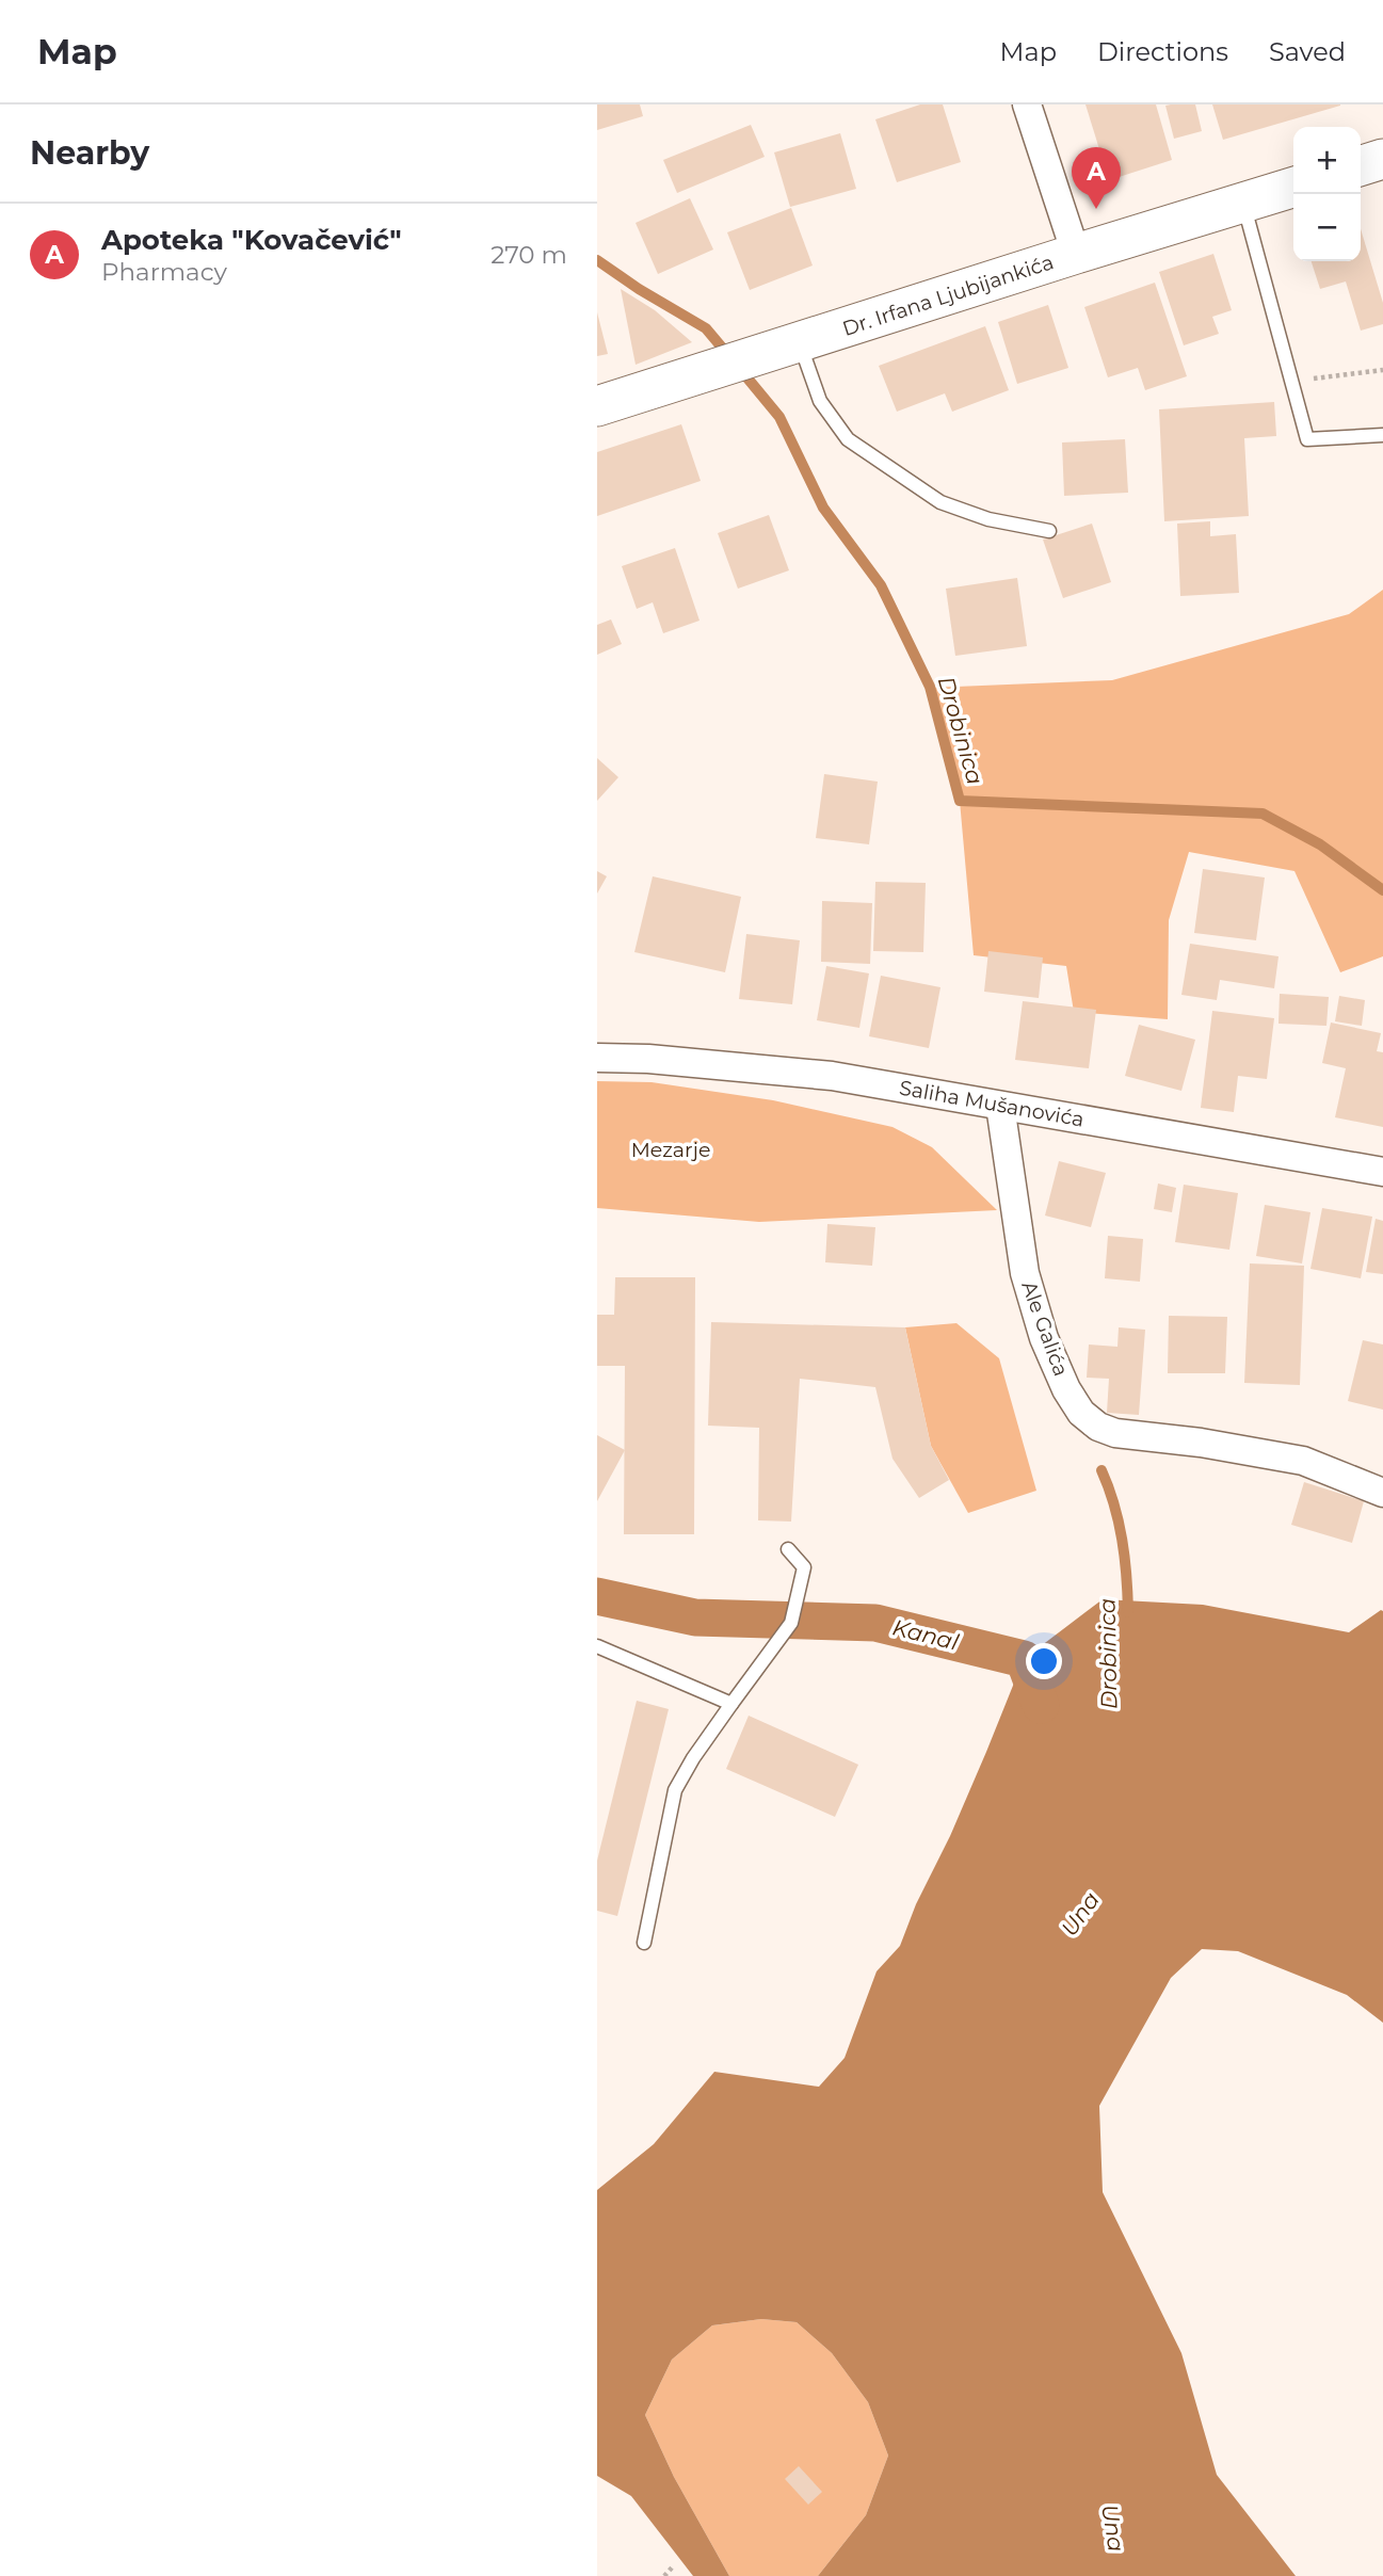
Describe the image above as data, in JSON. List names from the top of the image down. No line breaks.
{"streets":{"main road":["Dr. Irfana Ljubijankića"],"street":["Saliha Mušanovića","Ale Galića"]},"crossings":[["Saliha Mušanovića","Ale Galića"]],"water":["Drobinica","Kanal","Una"],"parks":["Mezarje"],"page":{"header":"Map","nav":["Map","Directions","Saved"],"heading":"Nearby","map_buttons":["+","−"],"pins":"A","list":[{"mark":"A","name":"Apoteka \"Kovačević\"","note":"Pharmacy","value":"270 m"}]}}
